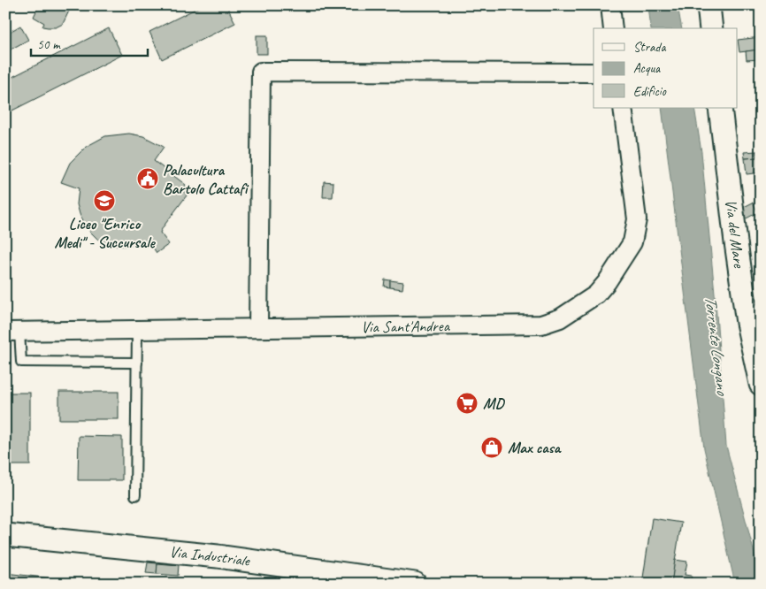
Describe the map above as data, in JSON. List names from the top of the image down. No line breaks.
{"streets":{"street":["Via del Mare","Via Sant'Andrea","Via Industriale"]},"water":["Torrente Longano"],"places":{"public building":["Palacultura Bartolo Cattafi"],"school or university":["Liceo \"Enrico Medi\" - Succursale"],"supermarket":["MD"],"shop":["Max casa"]},"legend":["Strada","Acqua","Edificio"],"scale_bar":"50 m"}
